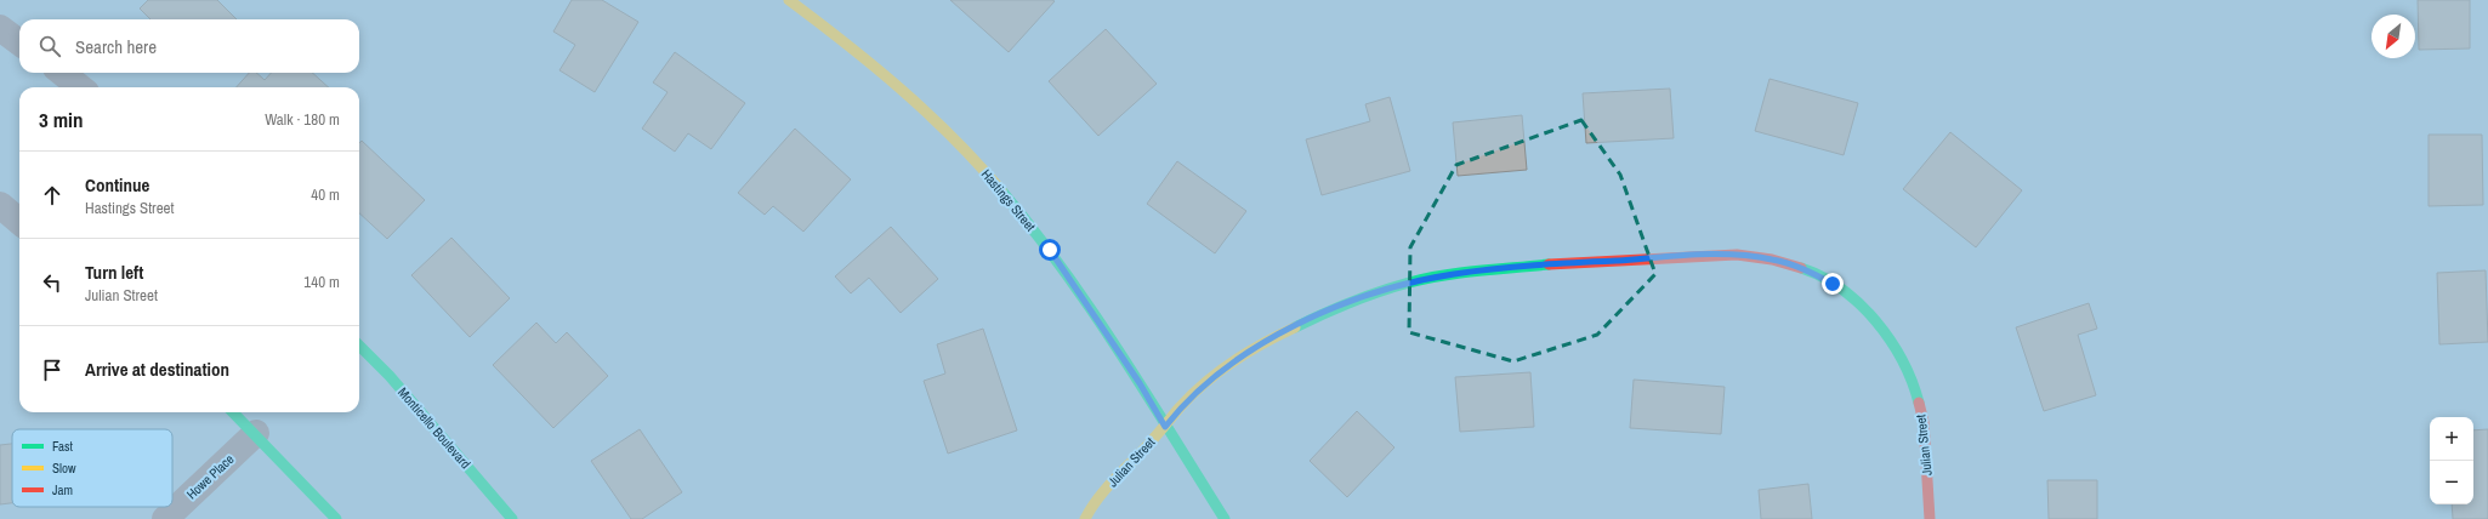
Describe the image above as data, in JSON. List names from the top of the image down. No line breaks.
{"streets":{"street":["Hastings Street","Monticello Boulevard","Julian Street","Howe Place"]},"crossings":[["Hastings Street","Julian Street"]],"legend":["Fast","Slow","Jam"],"north":"bottom left","page":{"search":"Search here","heading":["3 min","Walk · 180 m"],"list":[["Continue","Hastings Street","40 m"],["Turn left","Julian Street","140 m"],"Arrive at destination"],"map_buttons":["+","−"]}}
